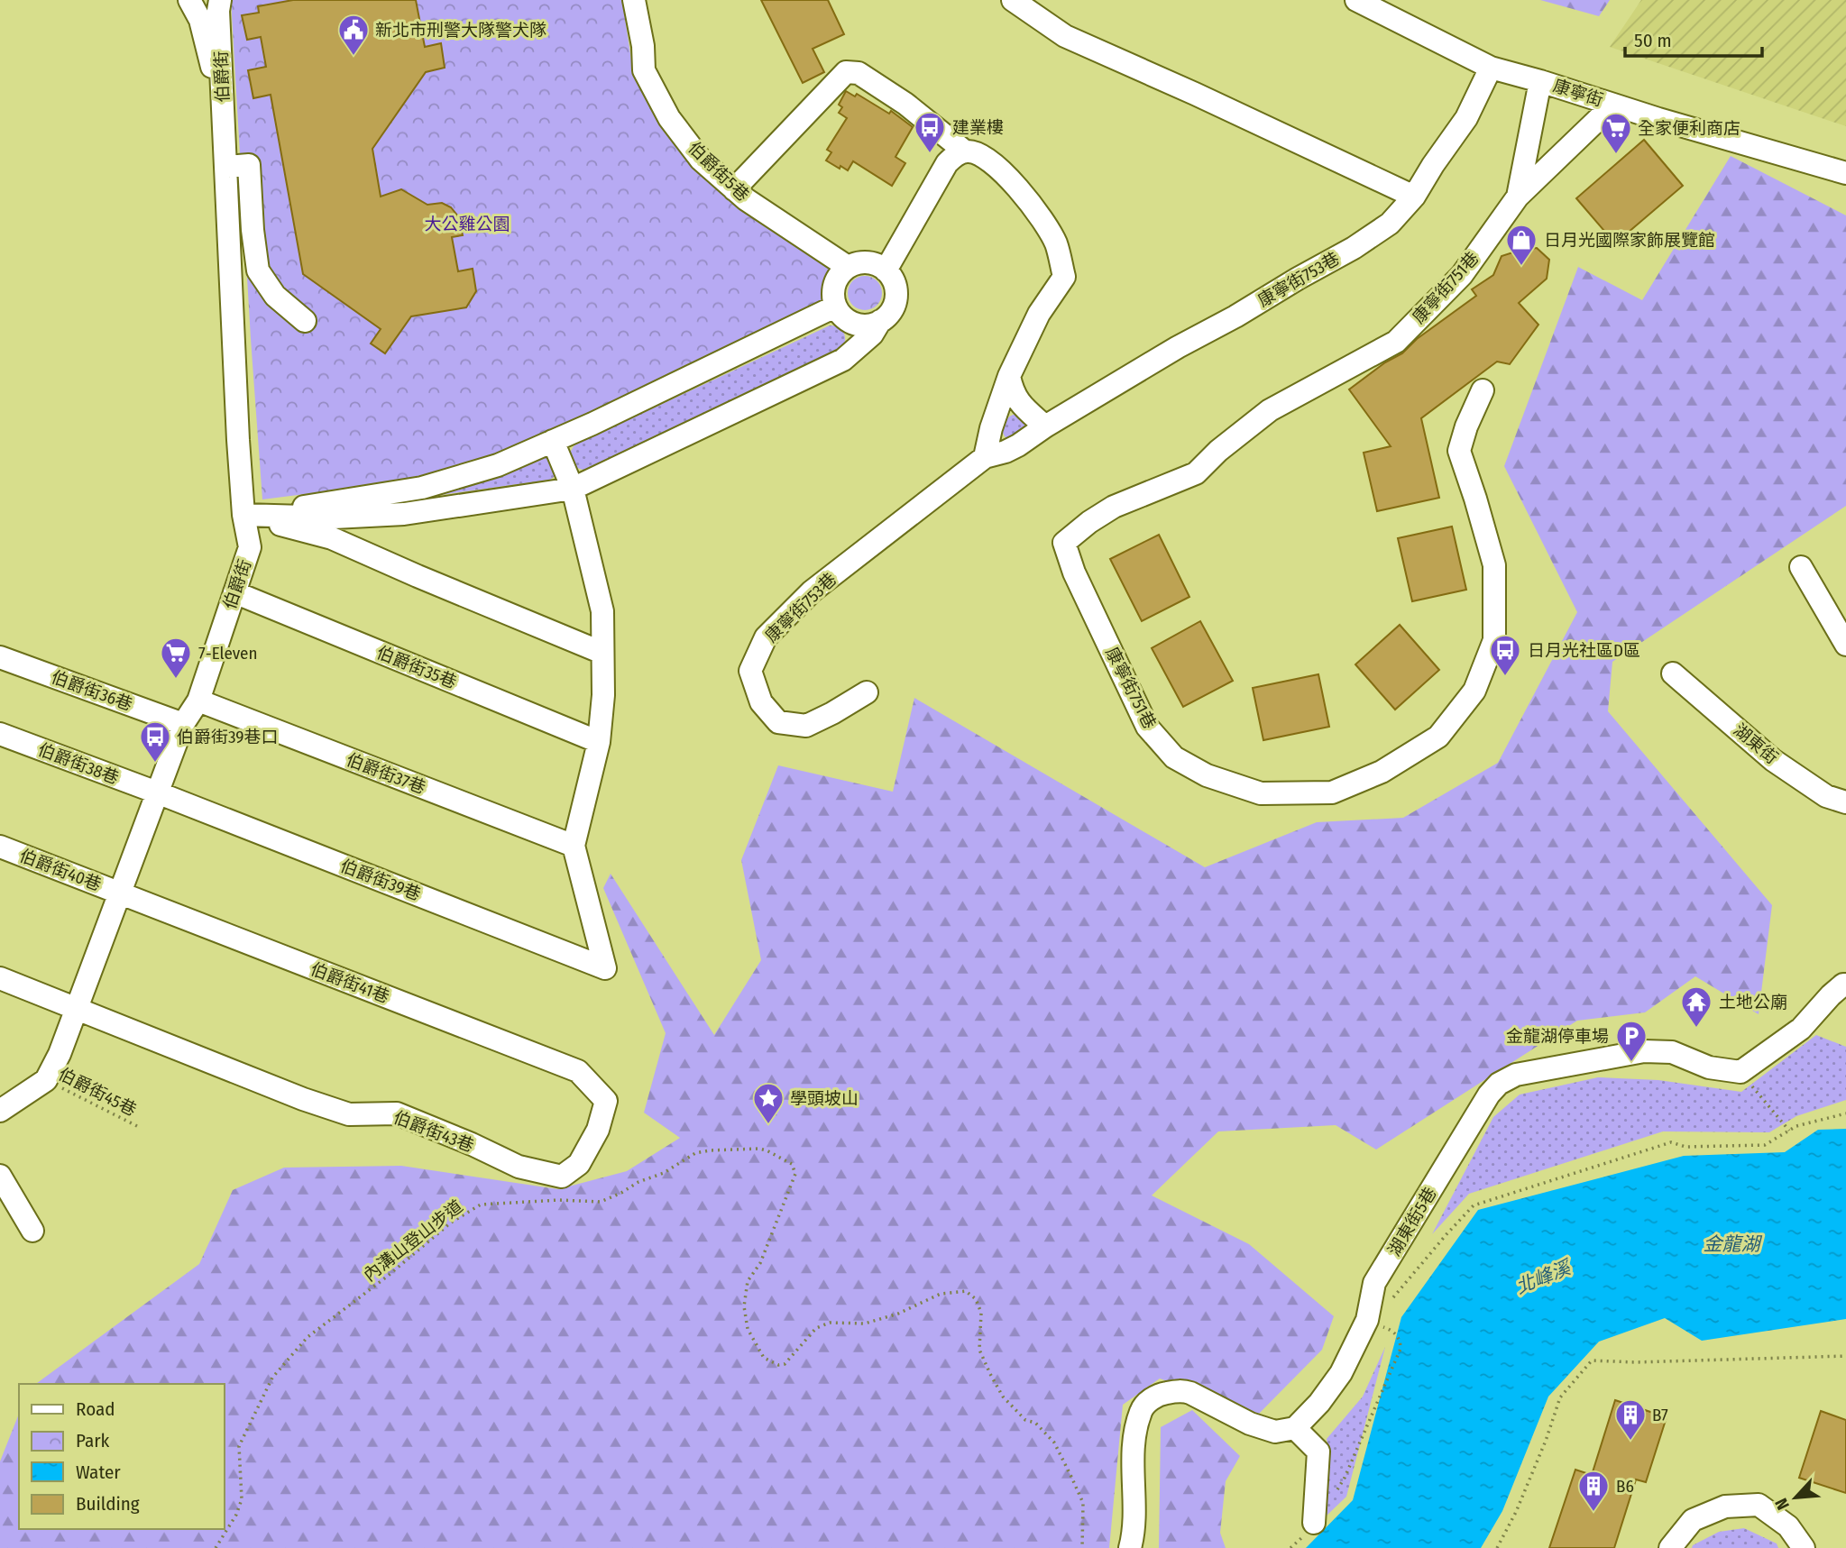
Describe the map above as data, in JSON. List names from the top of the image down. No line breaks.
{"streets":{"street":["伯爵街","康寧街","伯爵街5巷","康寧街753巷","康寧街751巷","伯爵街35巷","伯爵街36巷","湖東街","伯爵街38巷","伯爵街37巷","伯爵街40巷","伯爵街39巷","伯爵街41巷","伯爵街43巷","湖東街5巷"],"path":["伯爵街45巷","內溝山登山步道"]},"crossings":[["伯爵街","伯爵街35巷"],["伯爵街","伯爵街36巷"],["伯爵街","伯爵街38巷"],["伯爵街","伯爵街37巷"],["伯爵街","伯爵街40巷"],["伯爵街","伯爵街39巷"],["伯爵街","伯爵街41巷"],["伯爵街","伯爵街45巷"],["伯爵街","伯爵街43巷"],["康寧街","康寧街753巷"],["康寧街","康寧街751巷"],["伯爵街38巷","伯爵街39巷"],["伯爵街37巷","伯爵街39巷"],["伯爵街40巷","伯爵街41巷"],["伯爵街41巷","伯爵街43巷"]],"water":["金龍湖","北峰溪"],"parks":["大公雞公園"],"places":{"public building":["新北市刑警大隊警犬隊"],"bus stop":["建業樓","日月光社區D區","伯爵街39巷口"],"supermarket":["全家便利商店","7-Eleven"],"shop":["日月光國際家飾展覽館"],"temple":["土地公廟"],"parking":["金龍湖停車場"],"place":["學頭坡山"],"building":["B7","B6"]},"legend":["Road","Park","Water","Building"],"scale_bar":"50 m","north":"bottom left"}
